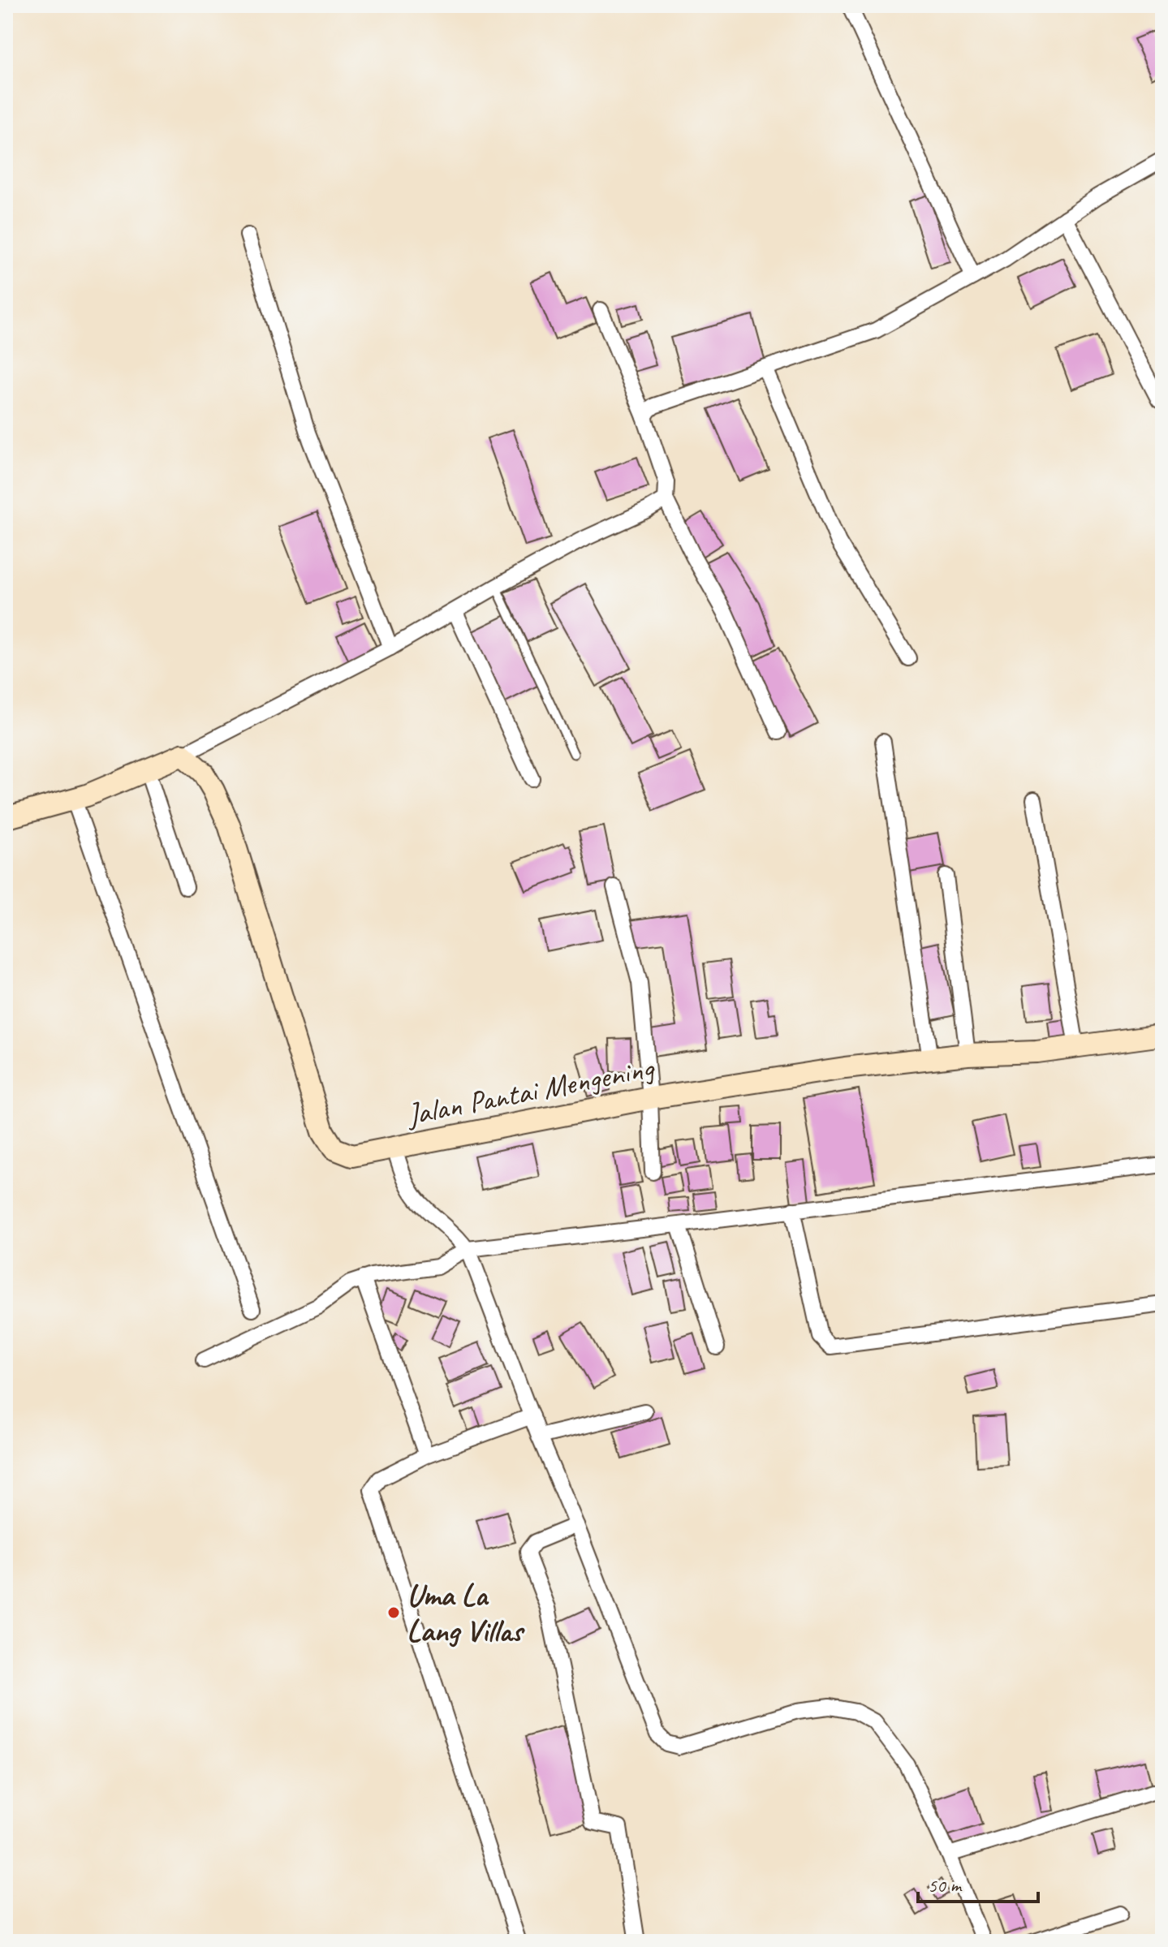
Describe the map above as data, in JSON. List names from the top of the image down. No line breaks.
{"streets":{"street":["Jalan Pantai Mengening"]},"places":["Uma La Lang Villas"],"scale_bar":"50 m"}
